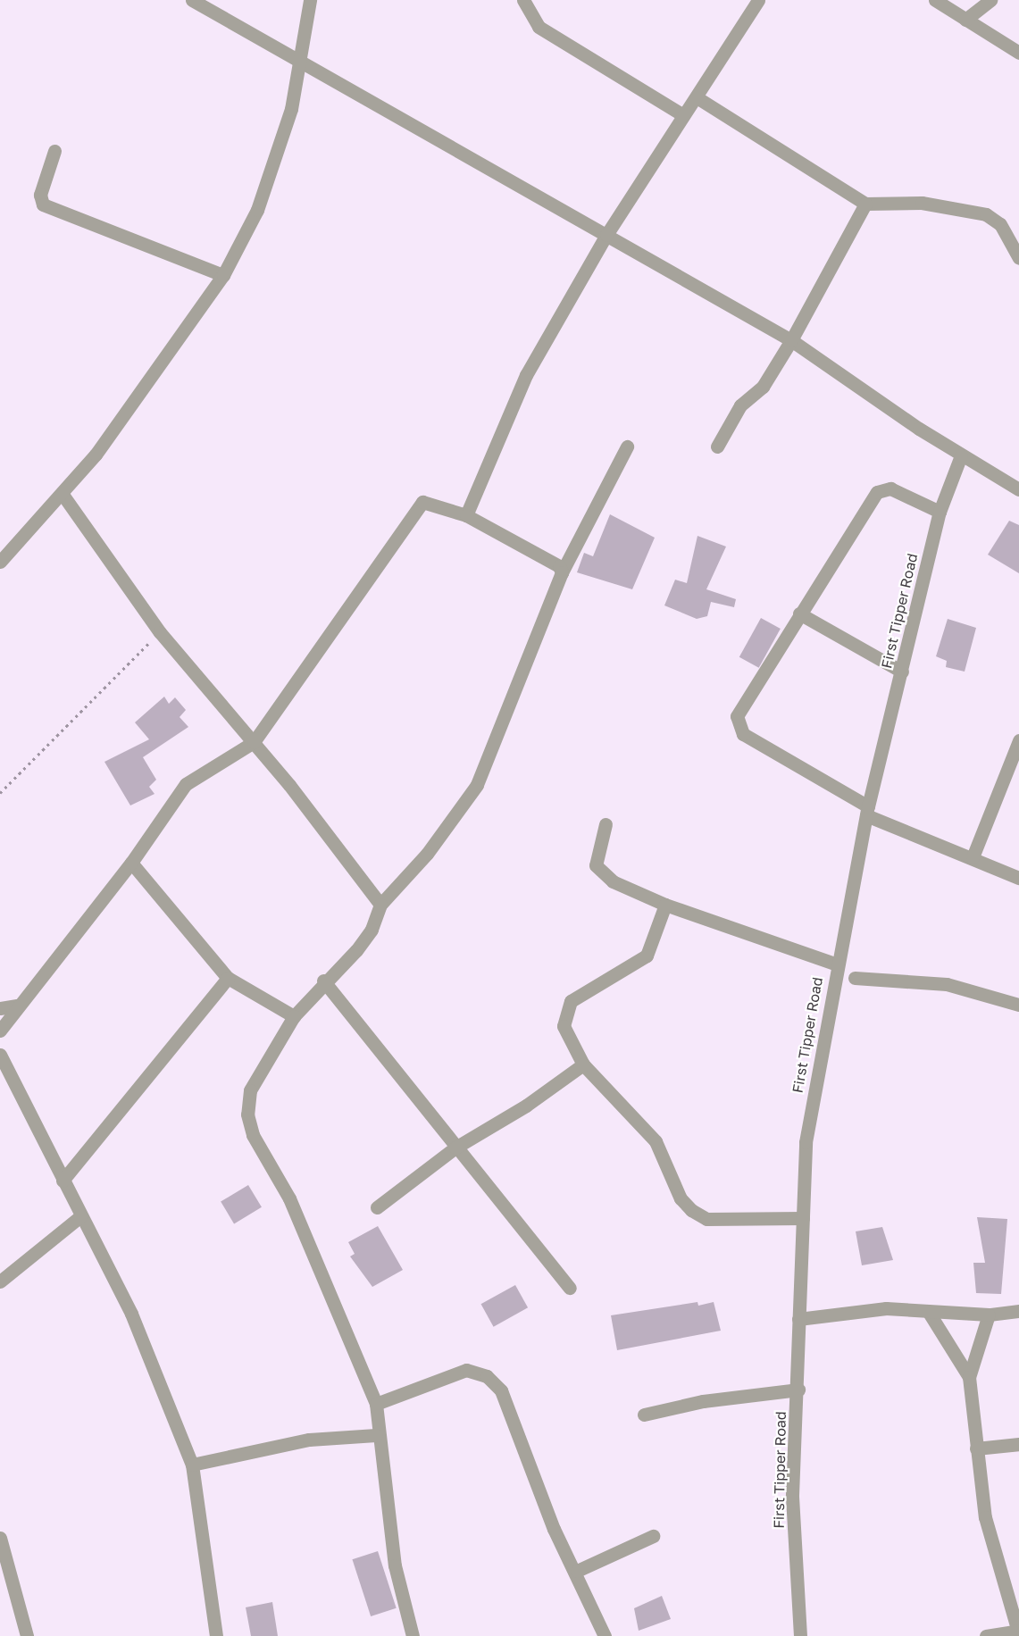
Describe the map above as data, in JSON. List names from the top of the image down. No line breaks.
{"streets":{"street":["First Tipper Road"]}}
